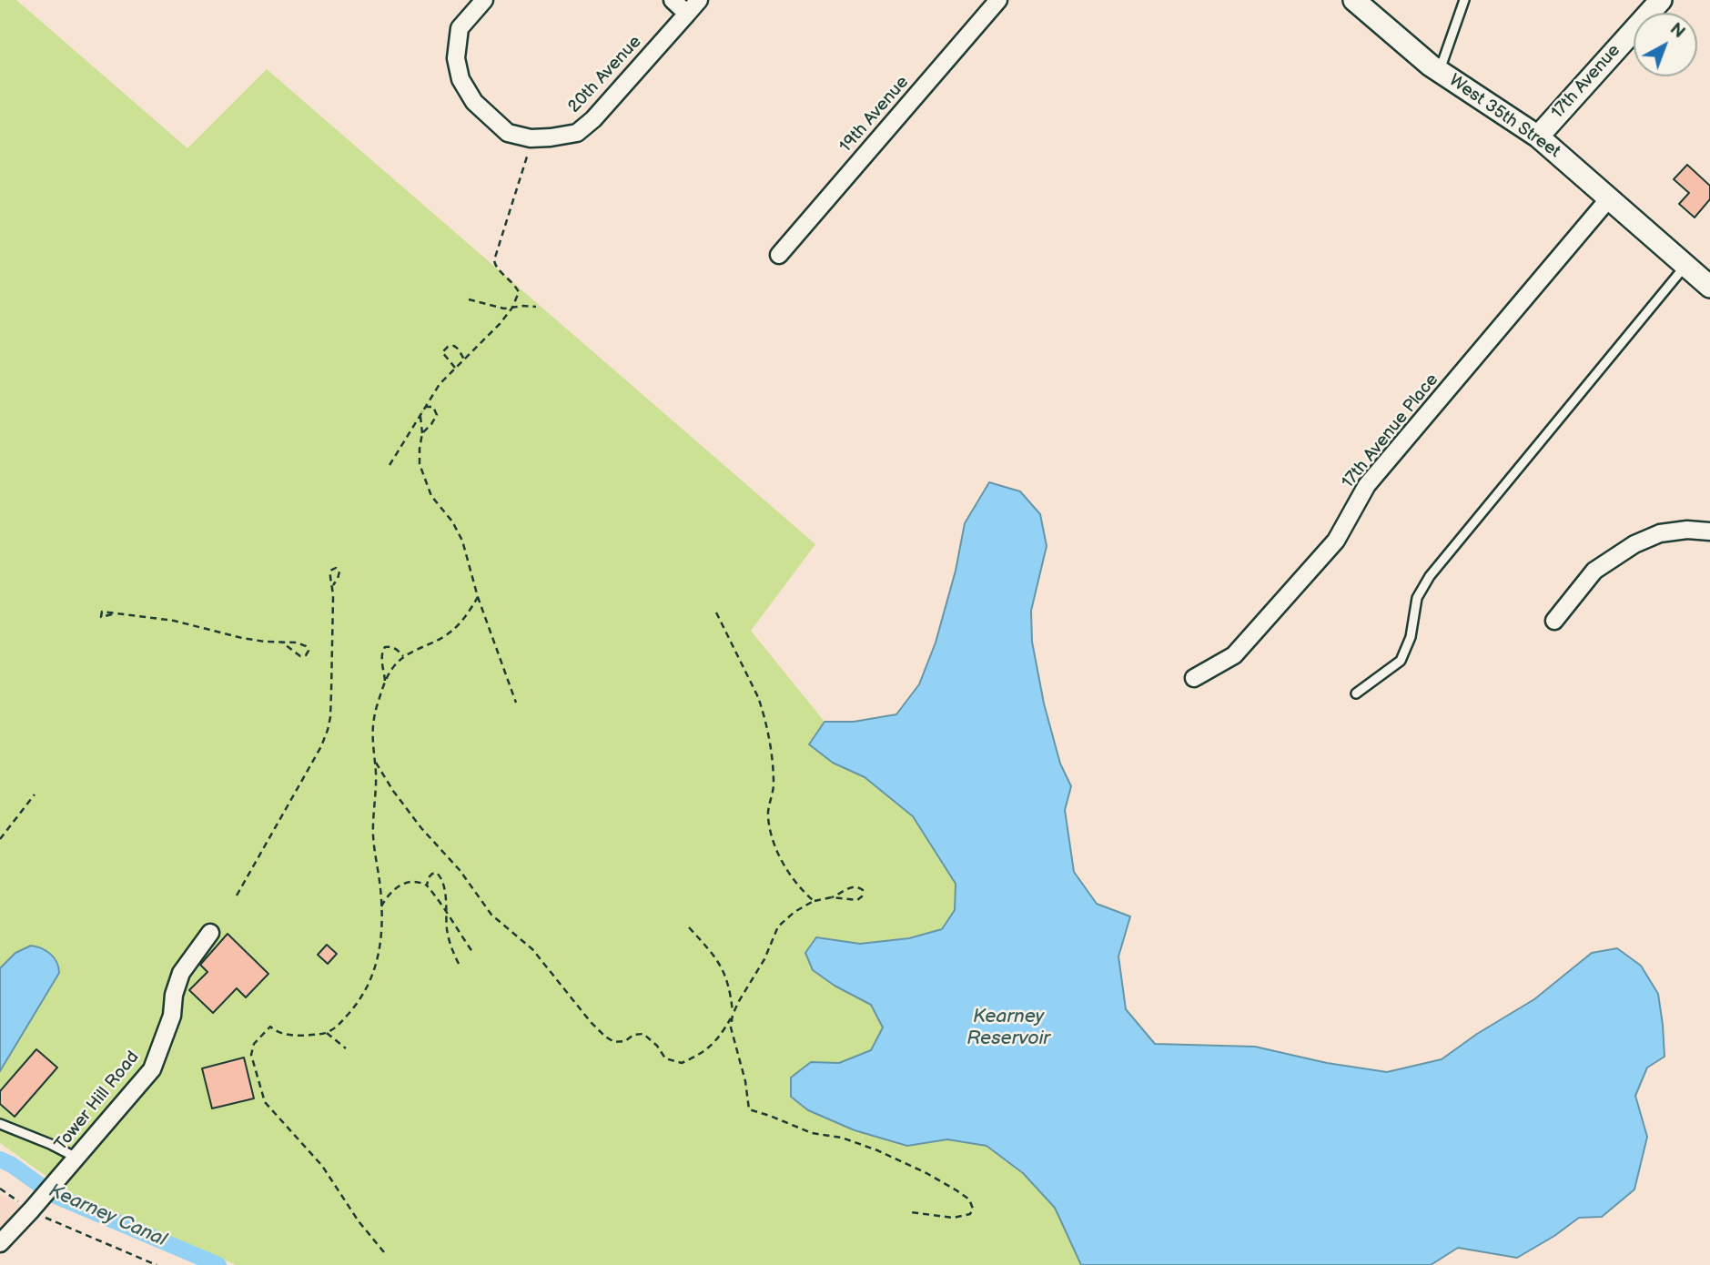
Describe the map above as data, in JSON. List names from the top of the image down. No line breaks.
{"streets":{"street":["20th Avenue","17th Avenue","19th Avenue","West 35th Street","17th Avenue Place","Tower Hill Road"]},"crossings":[["17th Avenue","West 35th Street"],["West 35th Street","17th Avenue Place"]],"water":["Kearney Reservoir","Kearney Canal"],"north":"top right"}
